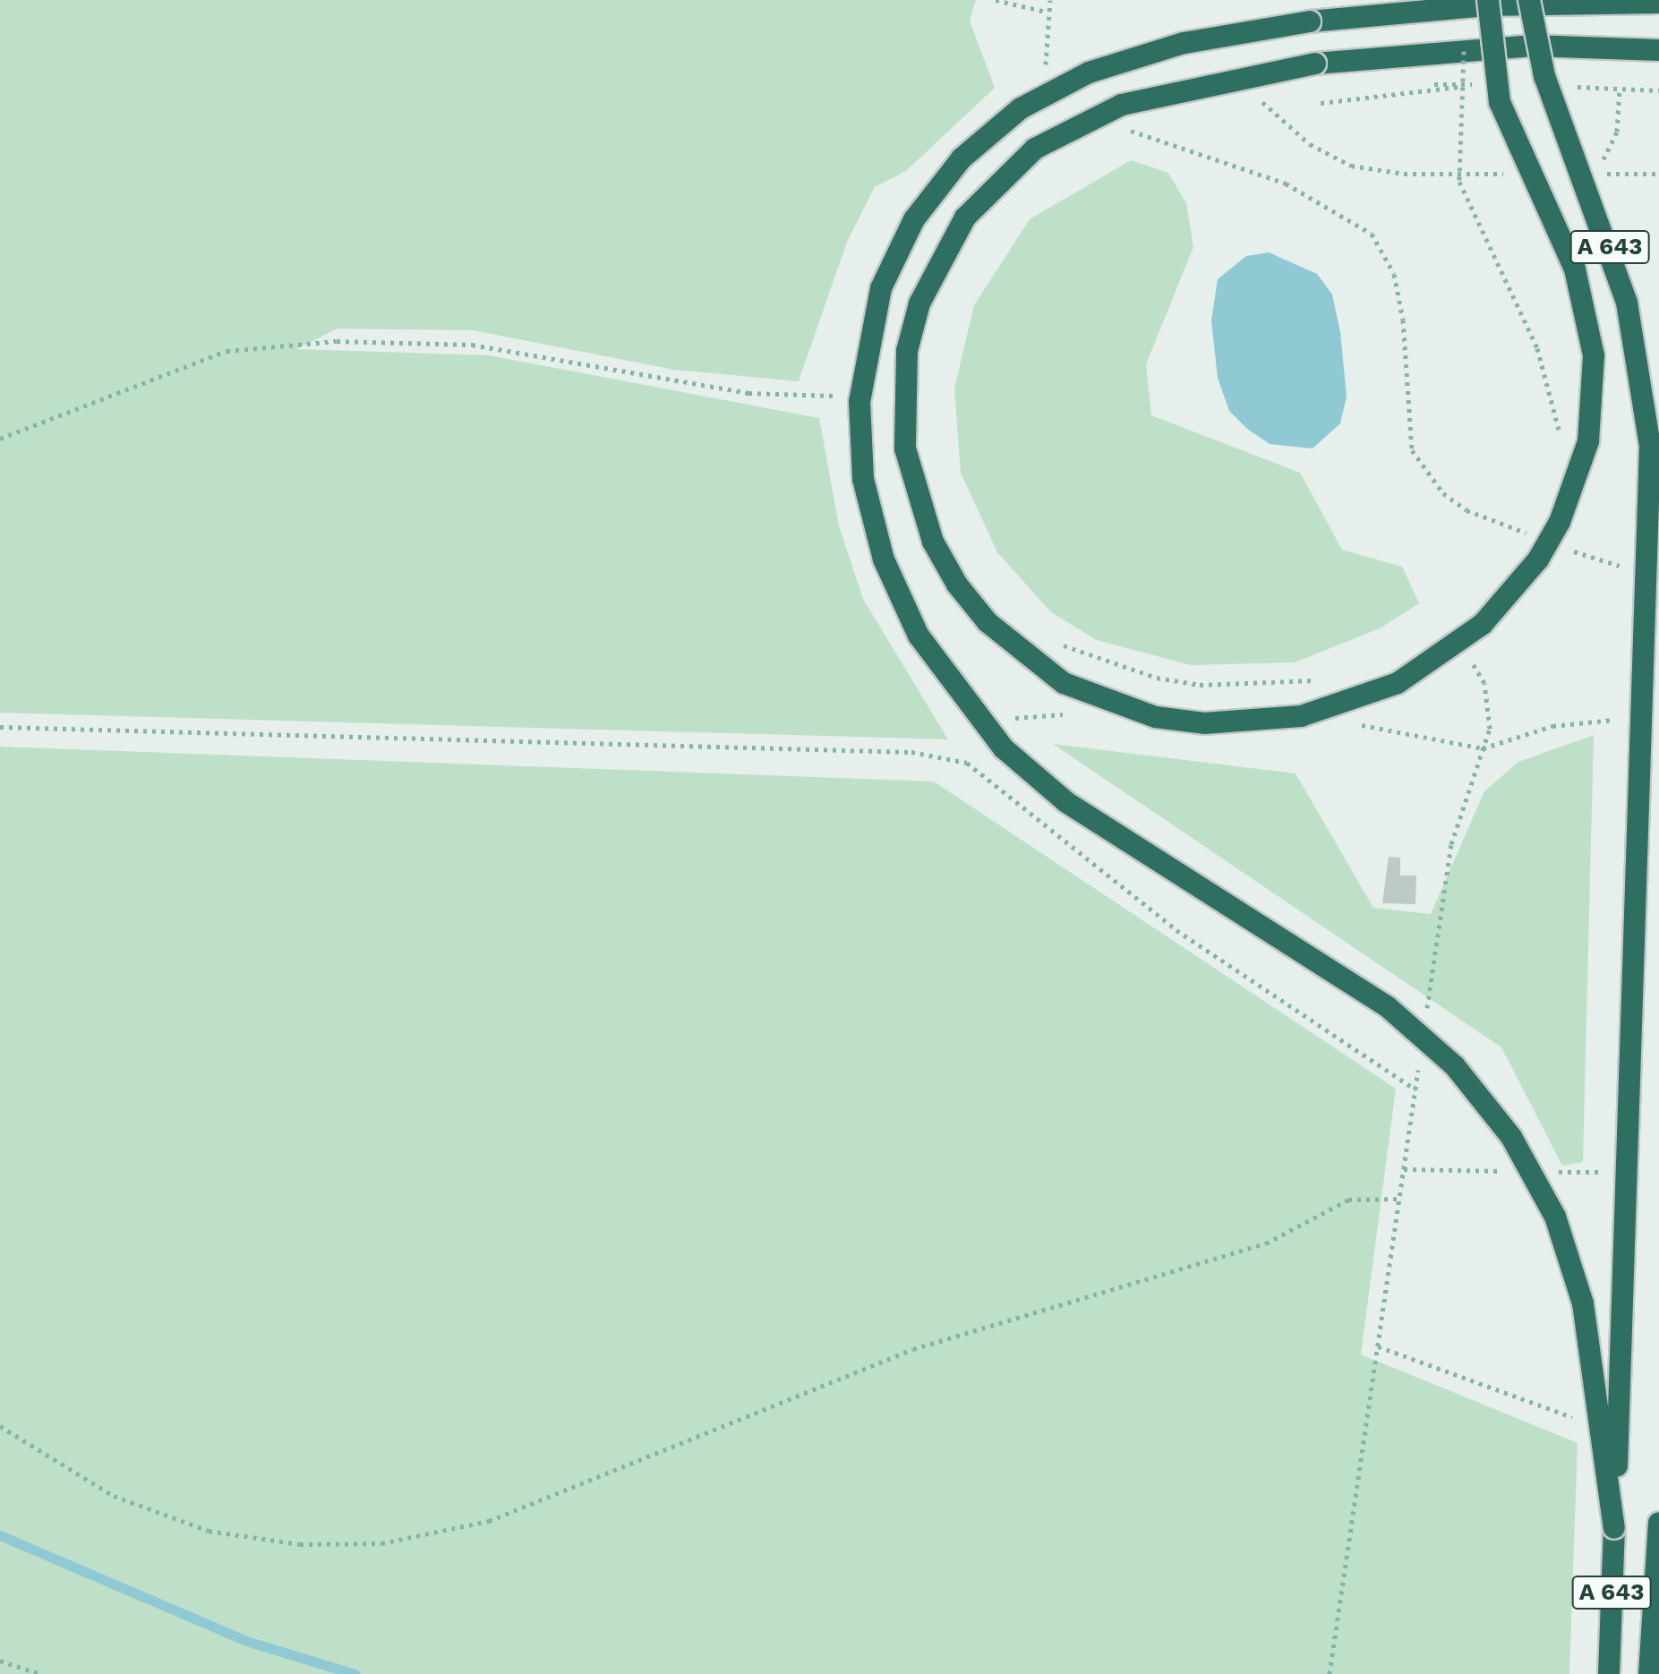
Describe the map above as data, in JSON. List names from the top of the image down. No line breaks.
{"streets":{"highway":["A 643"]}}
